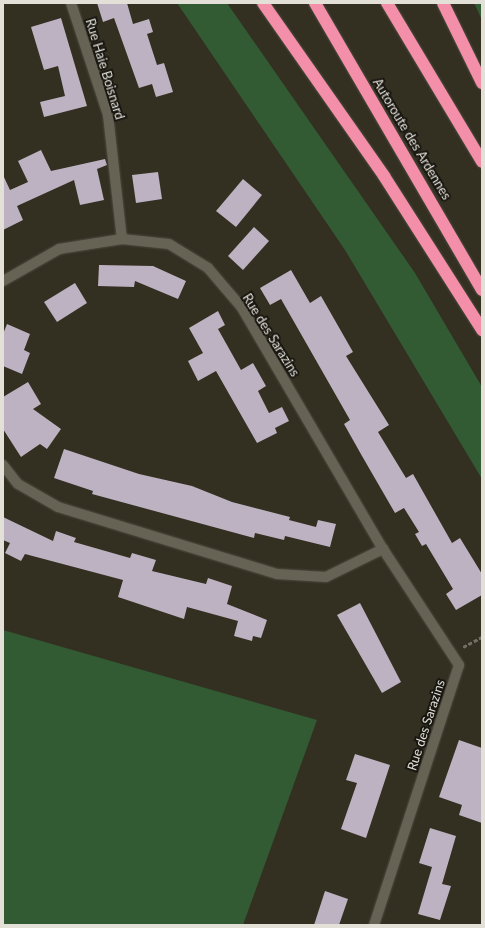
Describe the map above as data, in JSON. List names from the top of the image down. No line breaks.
{"streets":{"highway":["Autoroute des Ardennes"],"street":["Rue Haie Boisnard","Rue des Sarazins"]},"crossings":[["Rue Haie Boisnard","Rue des Sarazins"]]}
